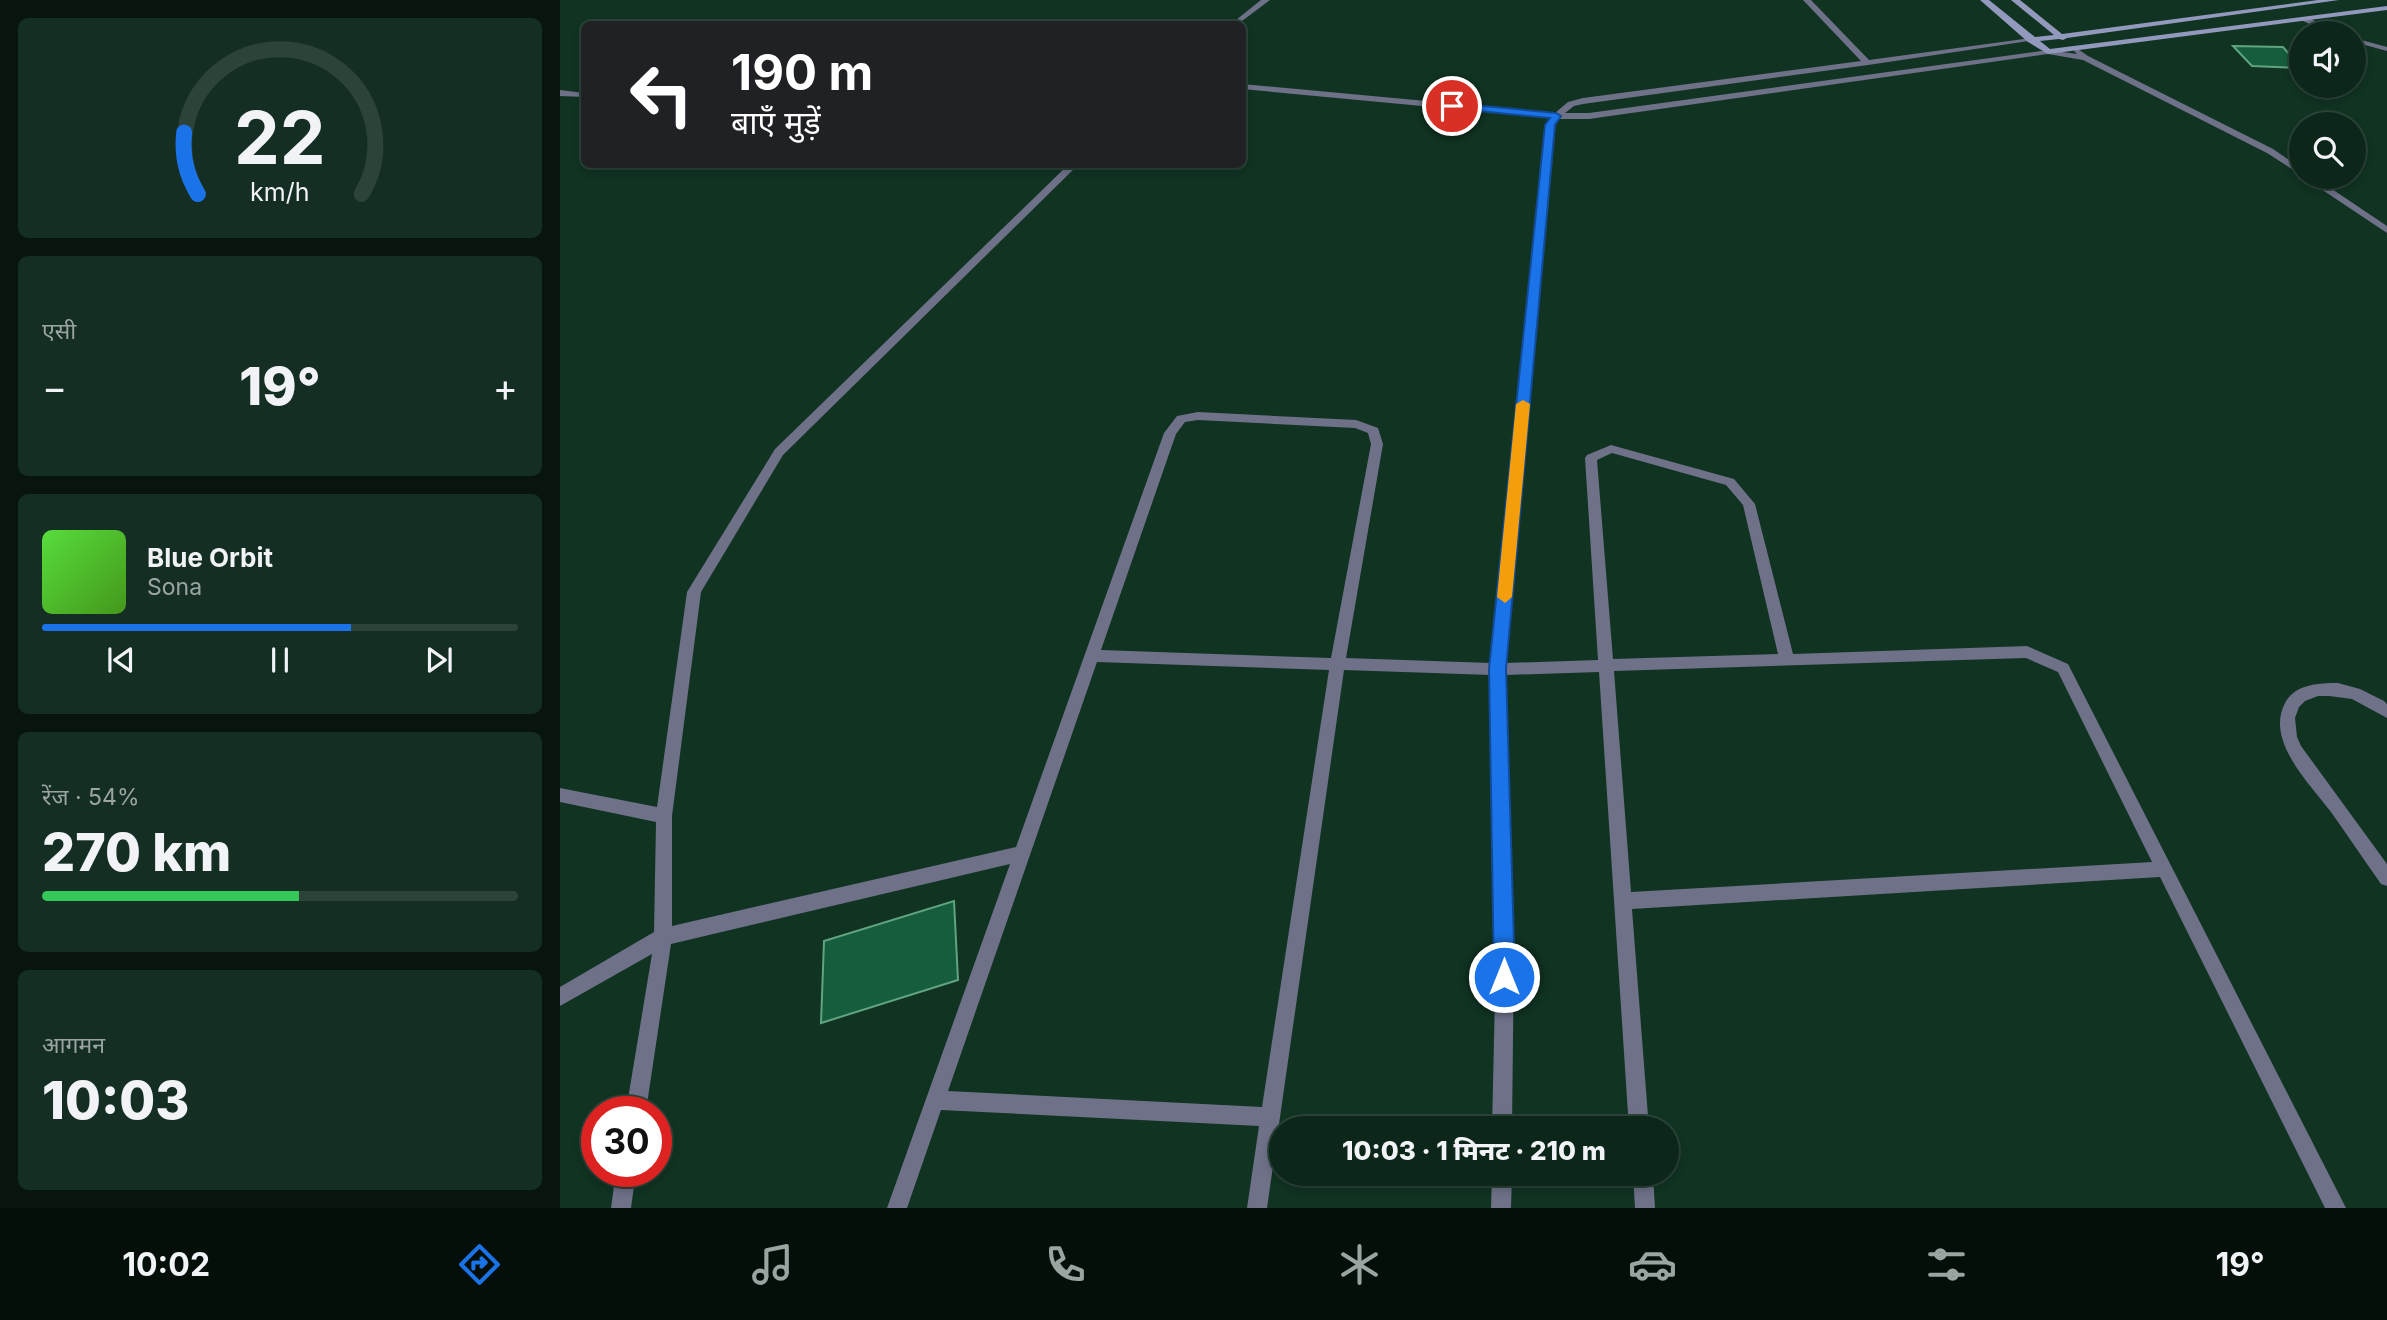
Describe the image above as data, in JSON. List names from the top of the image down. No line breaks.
{"page":{"turn":["190 m","बाएँ मुड़ें"],"tile":["एसी",["रेंज · 54%","270 km"],["आगमन","10:03"]],"heat":["−","19°","+"],"song":["Blue Orbit","Sona"],"limit":"30","trip":"10:03 · 1 मिनट · 210 m","tabs":["10:02","19°"],"gauge":["22","km/h"]}}
